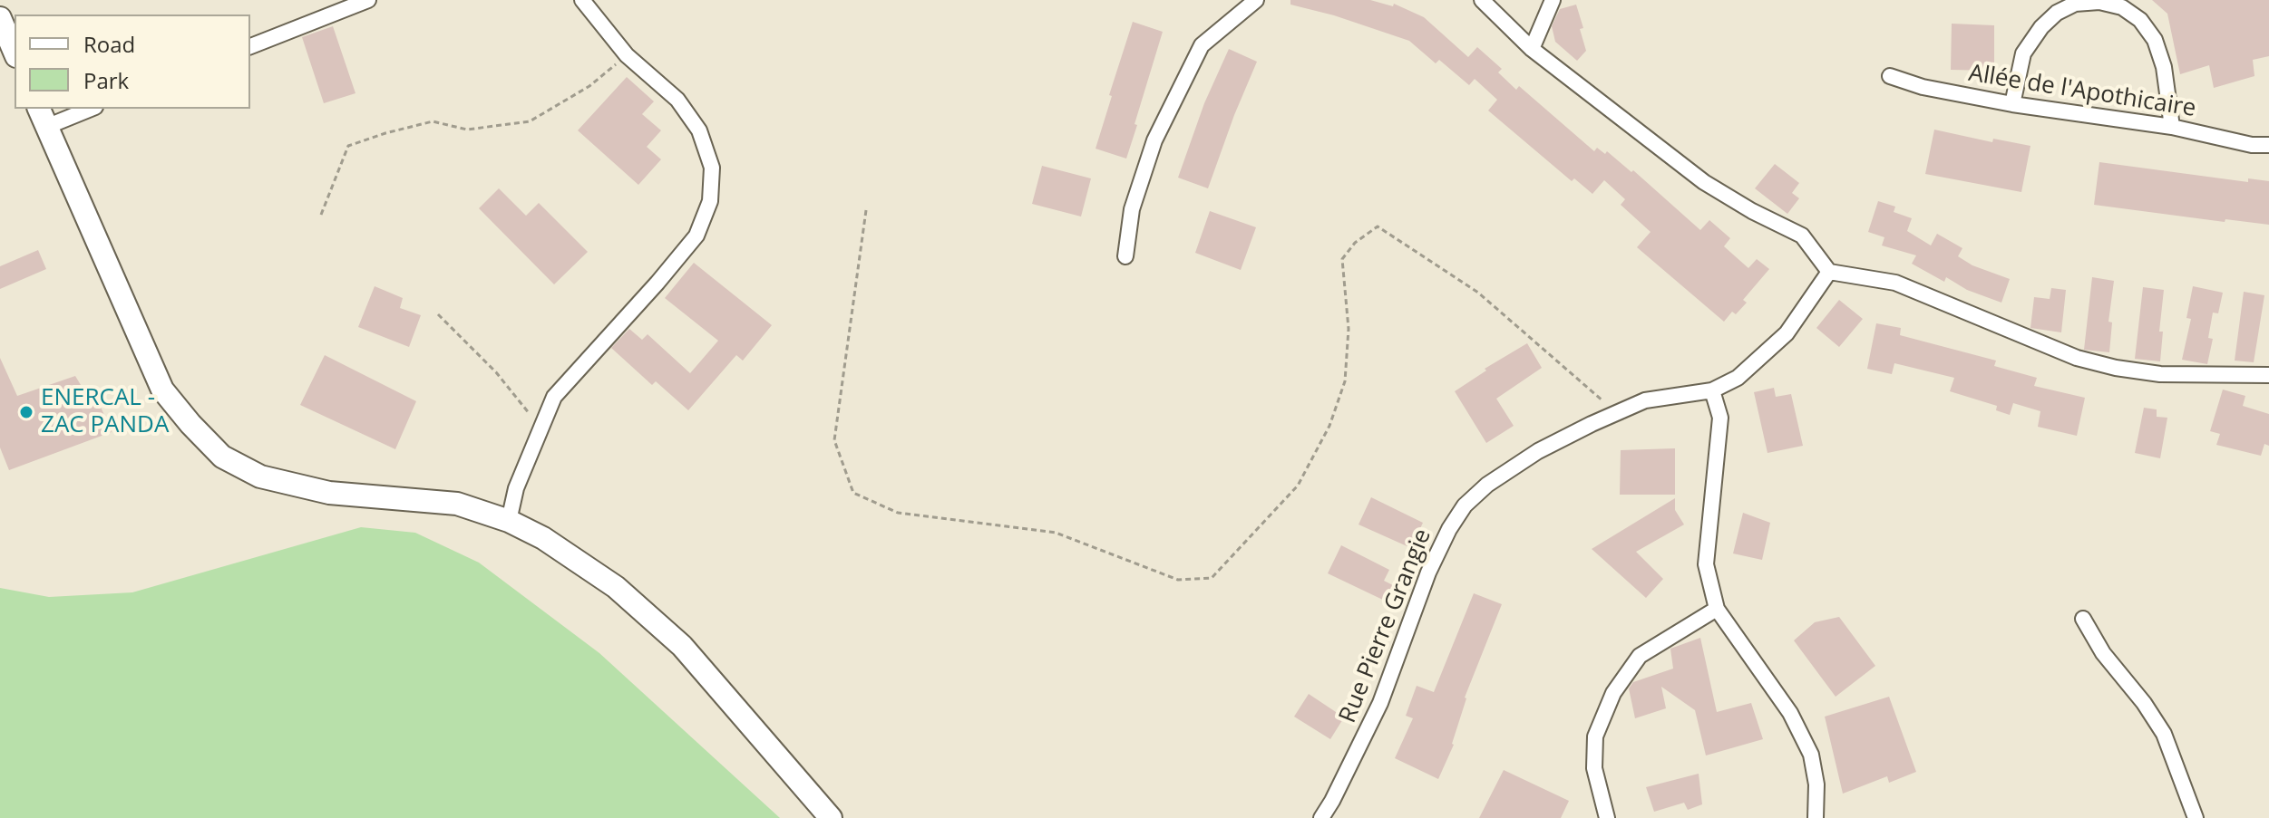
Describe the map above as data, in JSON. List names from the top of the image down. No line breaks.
{"streets":{"street":["Allée de l'Apothicaire","Rue Pierre Grangie"]},"places":["ENERCAL - ZAC PANDA"],"legend":["Road","Park"]}
